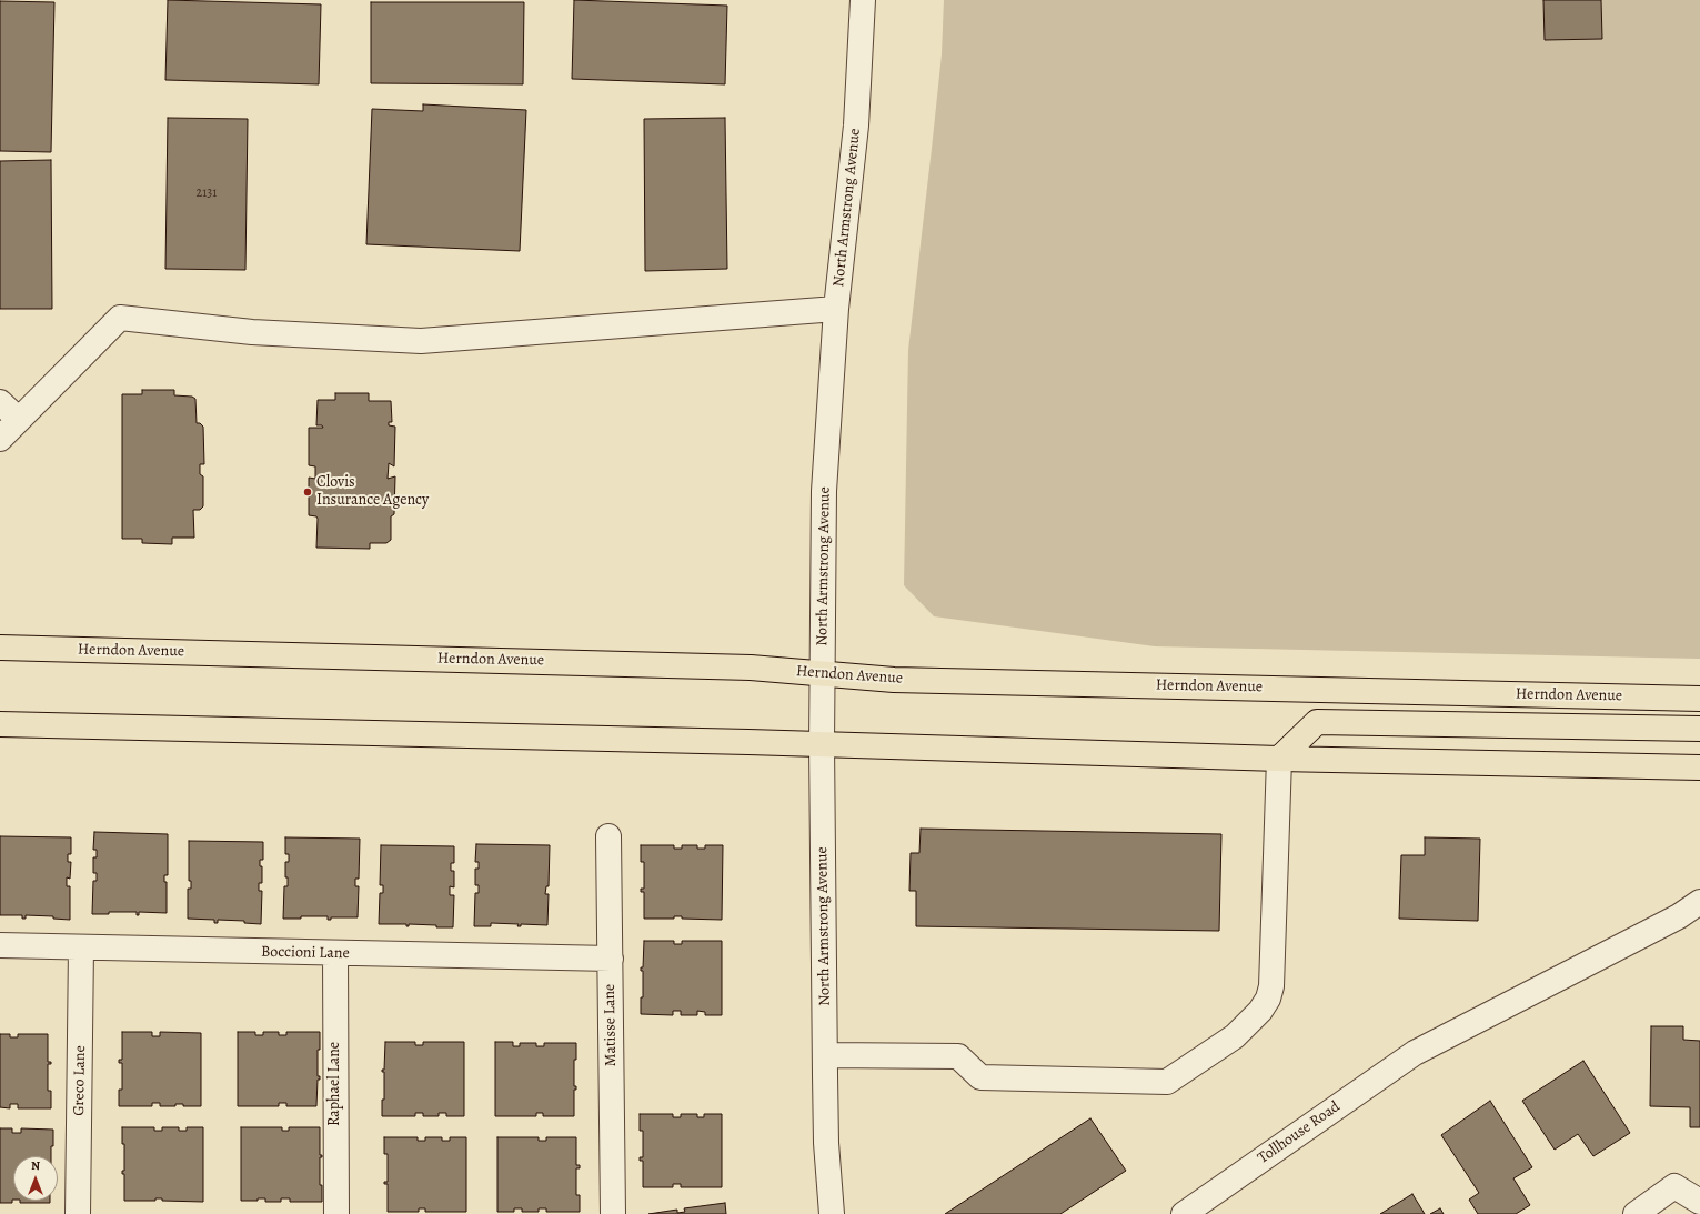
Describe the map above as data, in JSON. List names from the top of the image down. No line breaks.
{"streets":{"main road":["Herndon Avenue"],"street":["North Armstrong Avenue","Boccioni Lane","Matisse Lane","Greco Lane","Raphael Lane","Tollhouse Road"]},"crossings":[["North Armstrong Avenue","Herndon Avenue"],["Boccioni Lane","Matisse Lane"],["Boccioni Lane","Greco Lane"],["Boccioni Lane","Raphael Lane"]],"places":["Clovis Insurance Agency"],"house_numbers":["2131"],"north":"top"}
